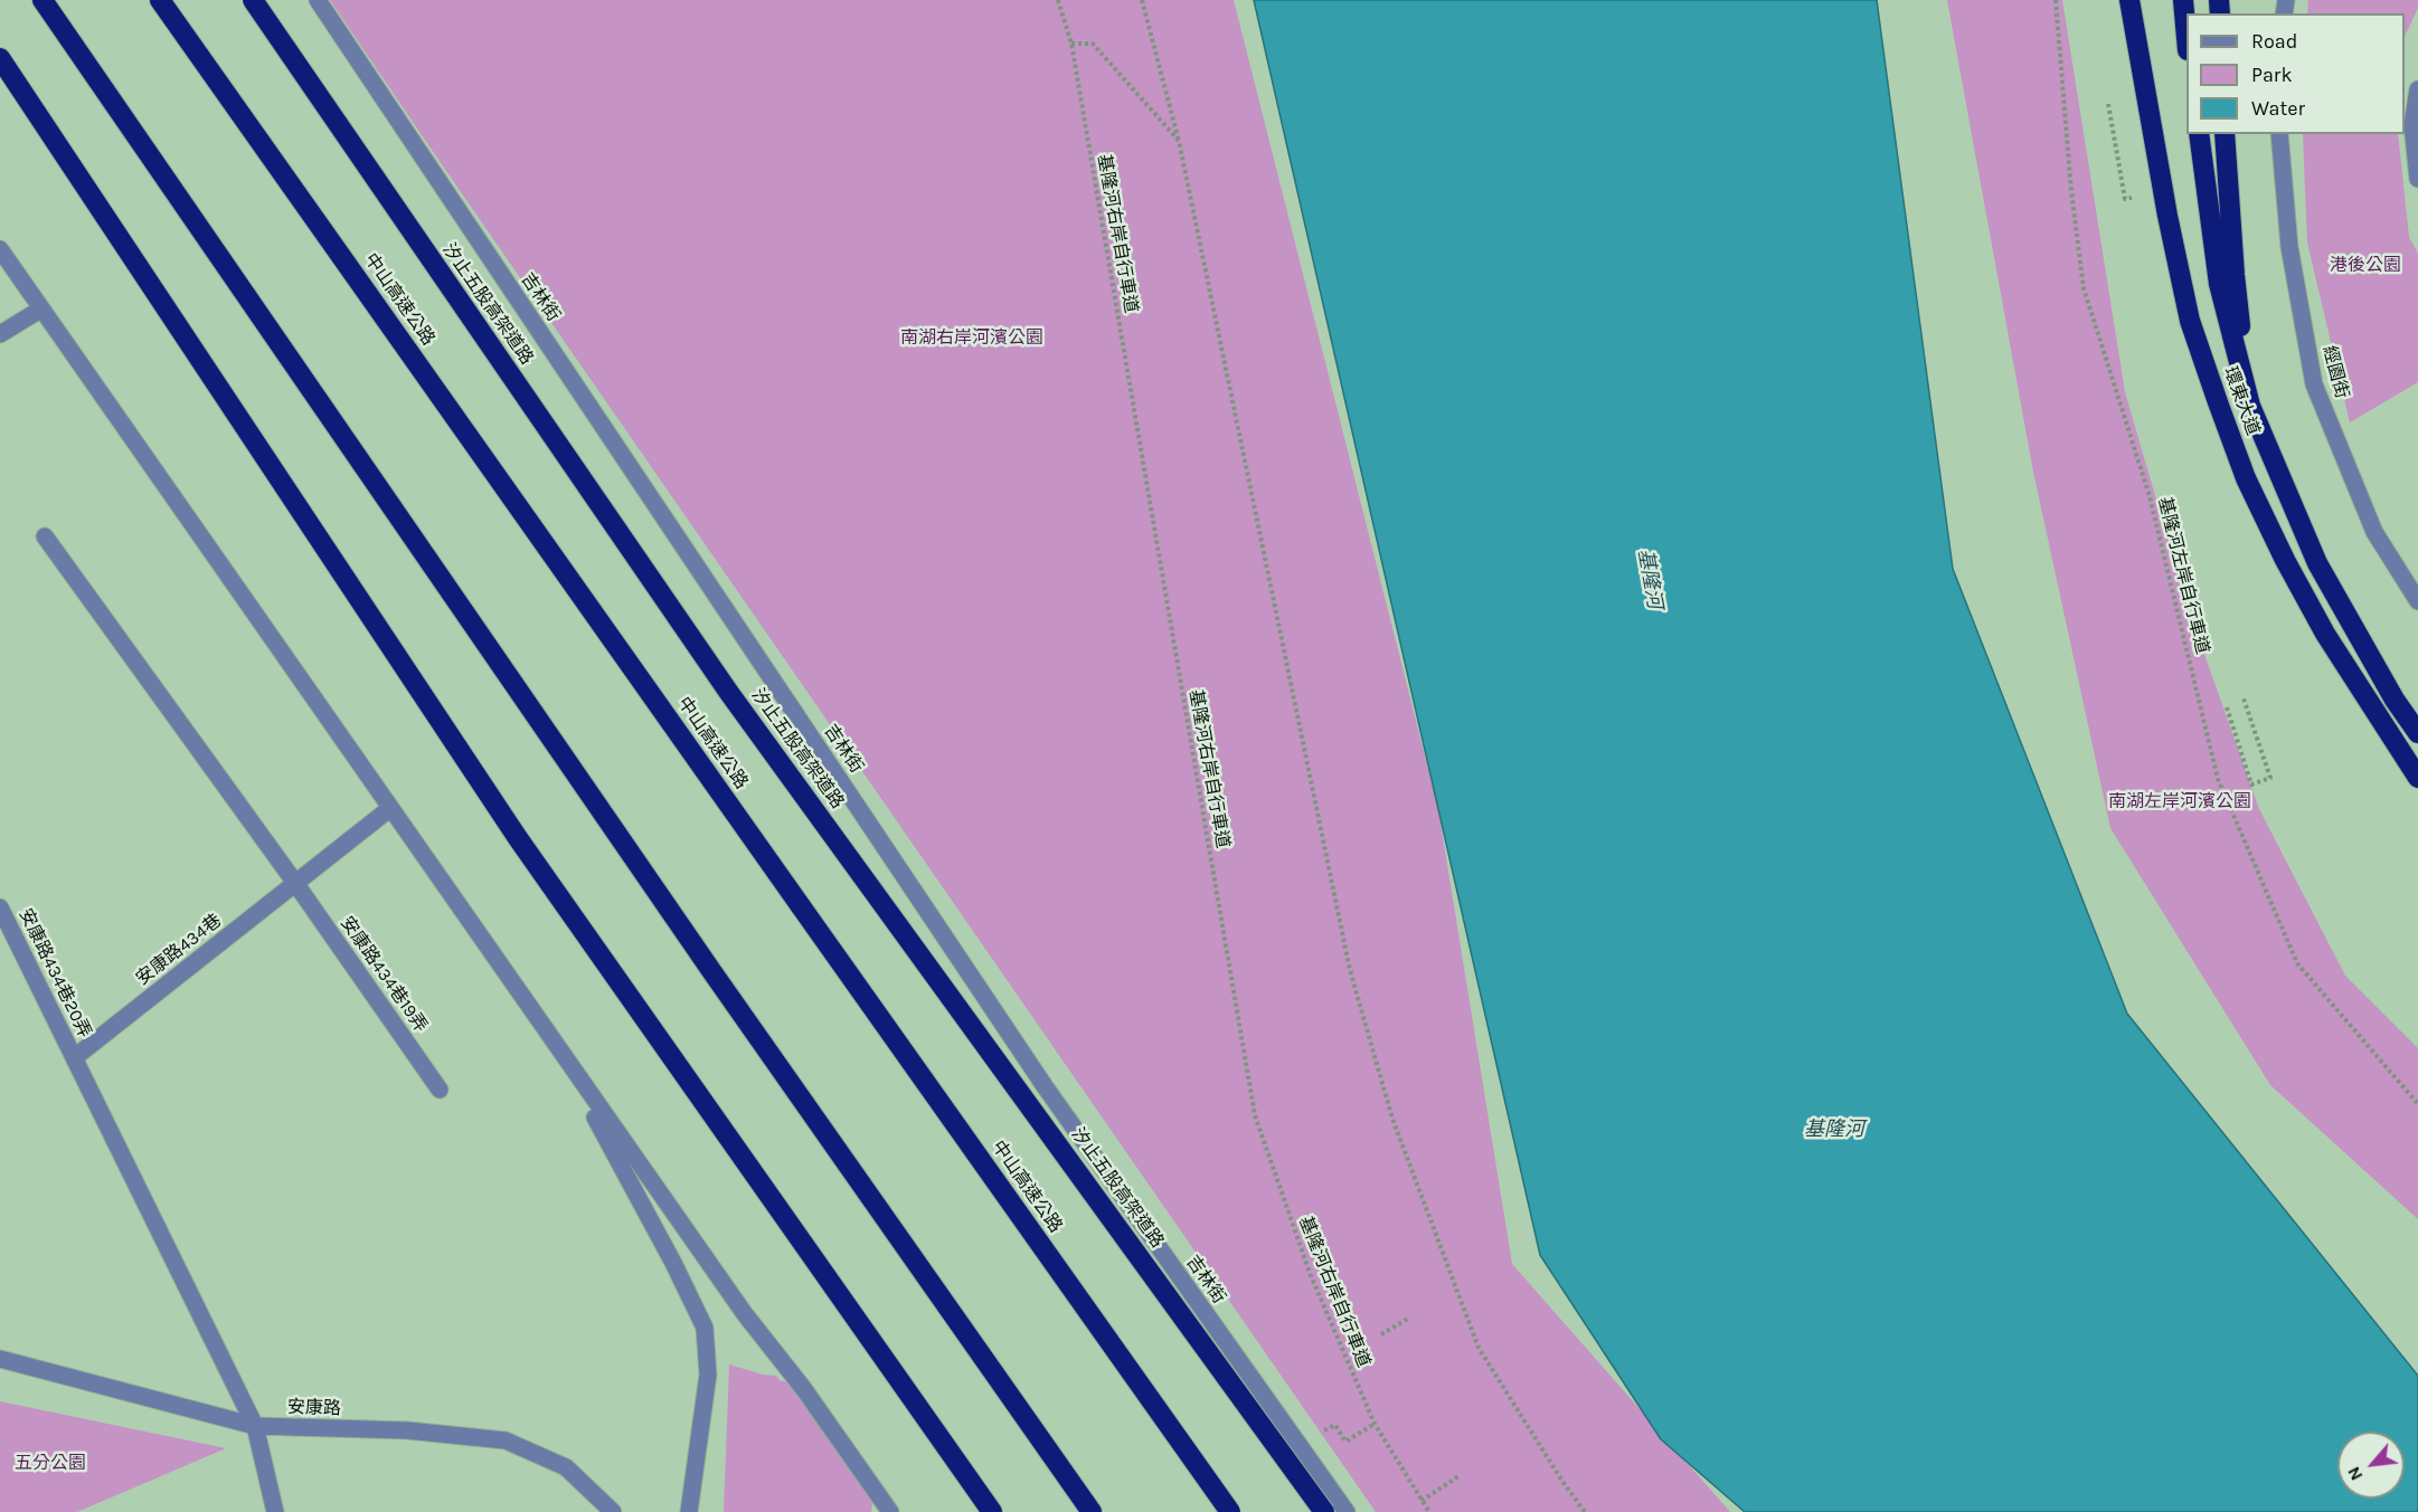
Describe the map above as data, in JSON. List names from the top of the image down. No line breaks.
{"streets":{"highway":["中山高速公路","汐止五股高架道路","環東大道"],"street":["吉林街","經園街","安康路434巷","安康路434巷20弄","安康路434巷19弄","安康路"],"path":["基隆河右岸自行車道","基隆河左岸自行車道"]},"crossings":[["安康路434巷","安康路434巷20弄"],["安康路434巷","安康路434巷19弄"]],"water":["基隆河"],"parks":["港後公園","南湖右岸河濱公園","南湖左岸河濱公園","五分公園"],"legend":["Road","Park","Water"],"north":"bottom left"}
